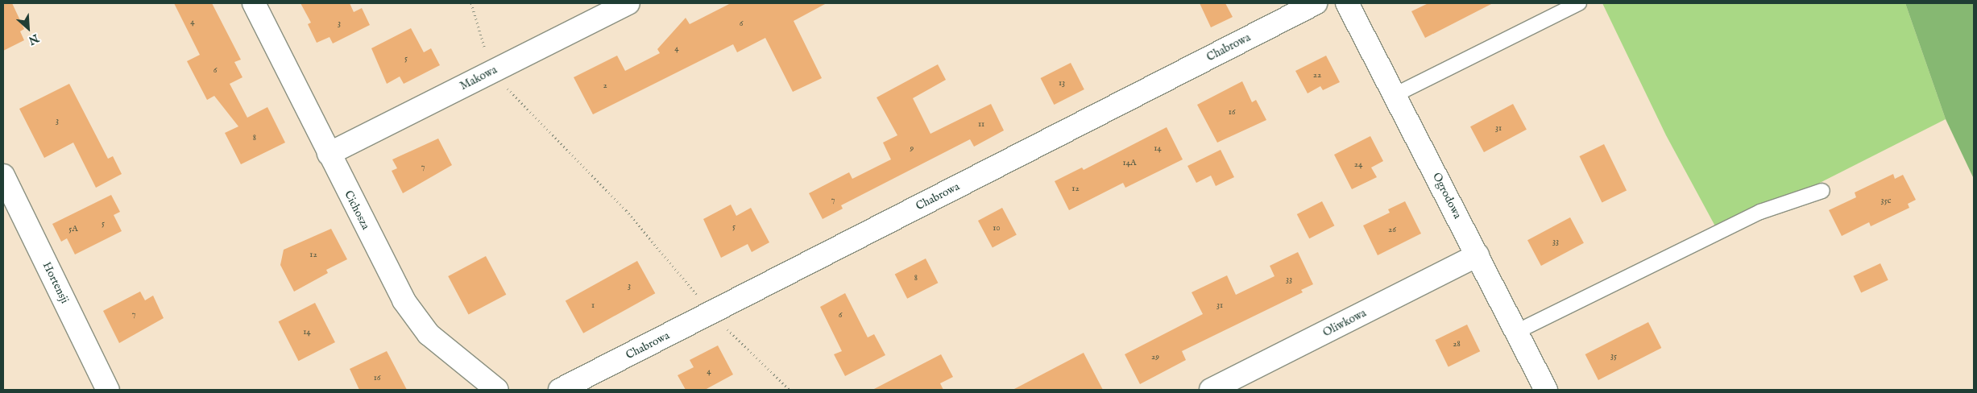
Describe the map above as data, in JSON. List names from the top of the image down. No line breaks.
{"streets":{"street":["Chabrowa","Makowa","Ogrodowa","Cichosza","Hortensji","Oliwkowa"]},"crossings":[["Makowa","Cichosza"],["Ogrodowa","Oliwkowa"]],"house_numbers":["4","3","6","4","5","6","22","13","2","16","3","11","31","8","9","14","14A","24","7","12","7","35c","5","5","10","5A","26","33","12","8","33","3","1","31","7","6","14","28","35","29","4","16"],"north":"bottom right"}
